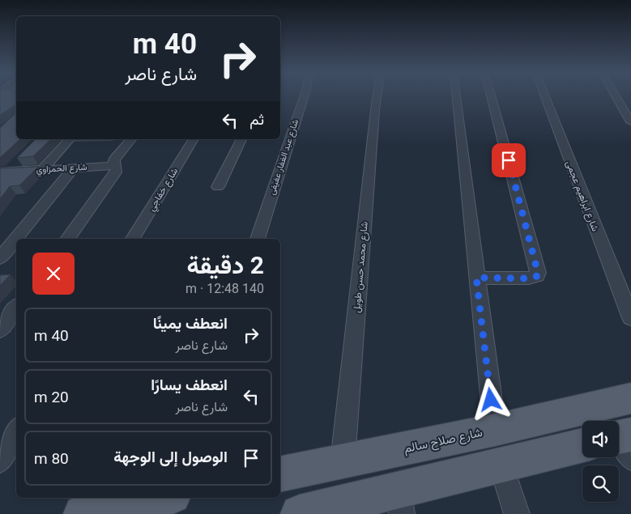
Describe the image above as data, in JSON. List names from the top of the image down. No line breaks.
{"streets":{"main road":["شارع صلاح سالم"],"street":["شارع عبد الغفار عفيفى","شارع الحمزاوي","شارع خفاجي","شارع ابراهيم عجمى","شارع محمد حسن طويل"]},"crossings":[["شارع محمد حسن طويل","شارع صلاح سالم"]],"page":{"turn":["40 m","شارع ناصر"],"then":"ثم","heading":["2 دقيقة","140 m · 12:48"],"list":[{"name":"انعطف يمينًا","note":"شارع ناصر","value":"40 m"},{"name":"انعطف يسارًا","note":"شارع ناصر","value":"20 m"},{"name":"الوصول إلى الوجهة","value":"80 m"}]}}
